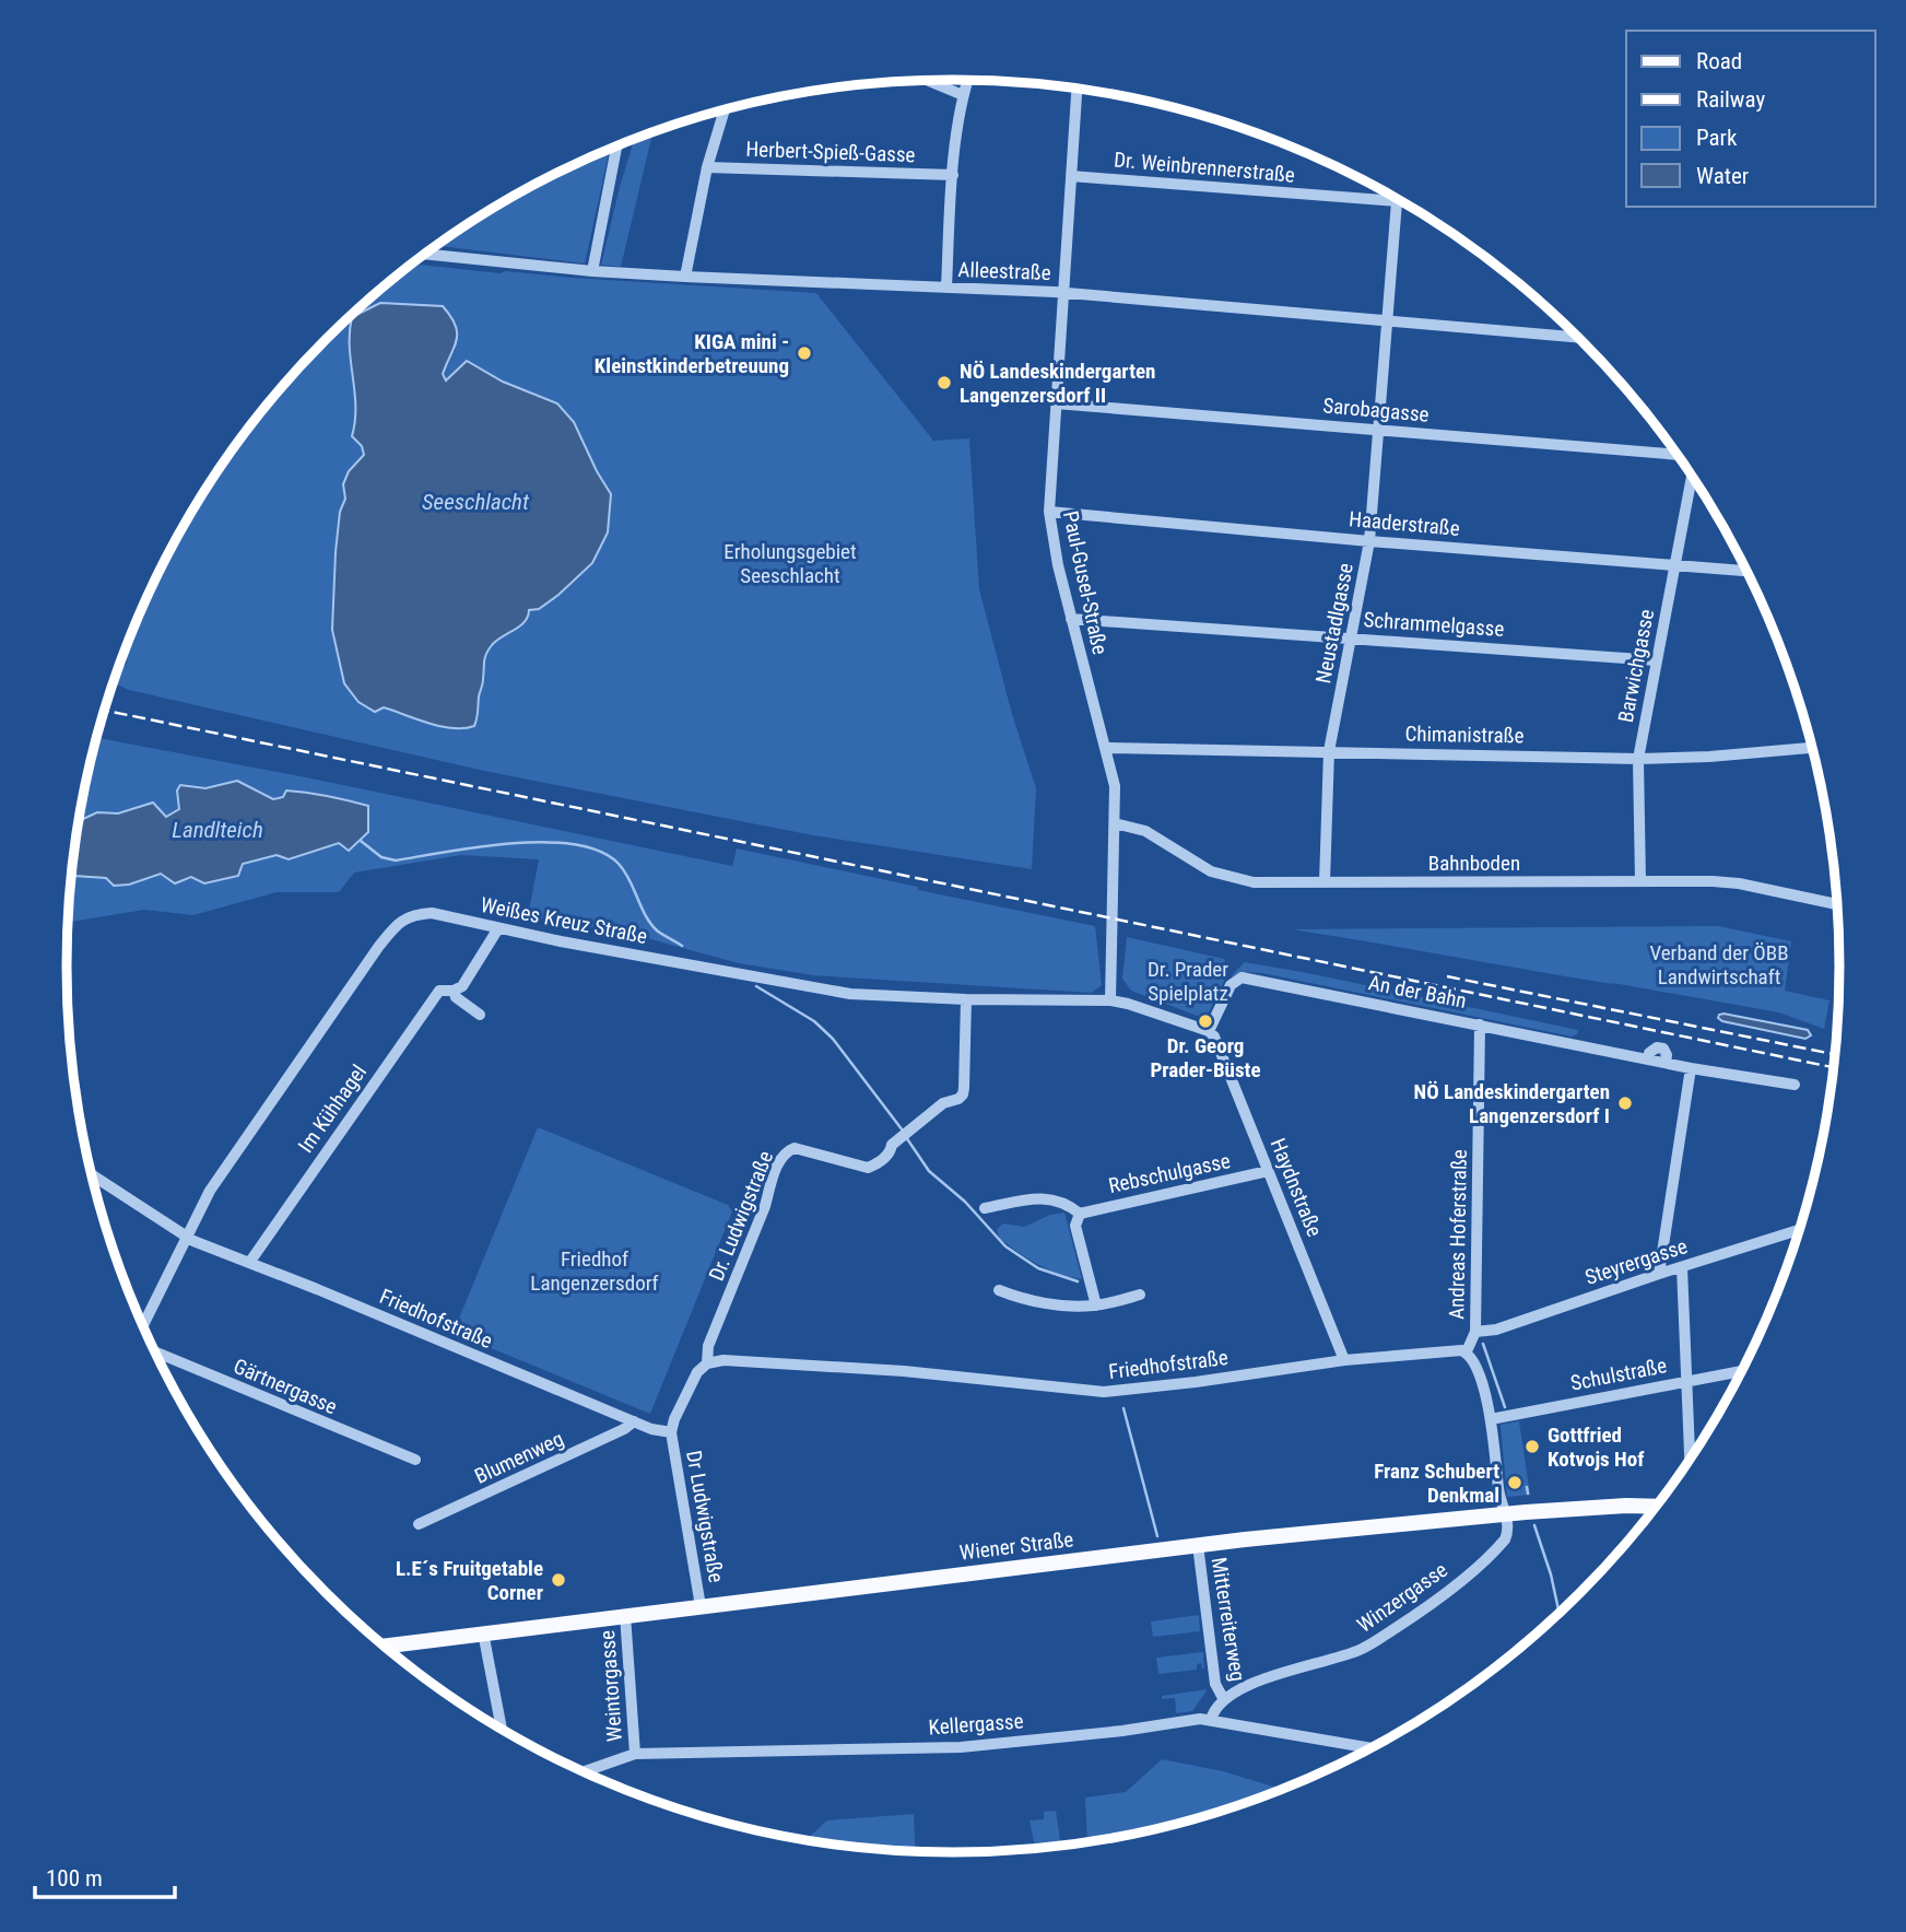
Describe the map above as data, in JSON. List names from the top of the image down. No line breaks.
{"streets":{"main road":["Wiener Straße"],"street":["Herbert-Spieß-Gasse","Dr. Weinbrennerstraße","Alleestraße","Sarobagasse","Haaderstraße","Paul-Gusel-Straße","Neustadlgasse","Schrammelgasse","Barwichgasse","Chimanistraße","Bahnboden","Weißes Kreuz Straße","An der Bahn","Im Kühhagel","Rebschulgasse","Haydnstraße","Dr. Ludwigstraße","Andreas Hoferstraße","Steyrergasse","Friedhofstraße","Schulstraße","Gärtnergasse","Blumenweg","Dr Ludwigstraße","Winzergasse","Mitterreiterweg","Weintorgasse","Kellergasse"]},"crossings":[["Dr. Weinbrennerstraße","Paul-Gusel-Straße"],["Dr. Weinbrennerstraße","Neustadlgasse"],["Alleestraße","Paul-Gusel-Straße"],["Alleestraße","Neustadlgasse"],["Sarobagasse","Paul-Gusel-Straße"],["Sarobagasse","Neustadlgasse"],["Haaderstraße","Paul-Gusel-Straße"],["Haaderstraße","Neustadlgasse"],["Haaderstraße","Barwichgasse"],["Paul-Gusel-Straße","Schrammelgasse"],["Paul-Gusel-Straße","Chimanistraße"],["Paul-Gusel-Straße","Bahnboden"],["Paul-Gusel-Straße","Weißes Kreuz Straße"],["Neustadlgasse","Schrammelgasse"],["Neustadlgasse","Chimanistraße"],["Neustadlgasse","Bahnboden"],["Schrammelgasse","Barwichgasse"],["Barwichgasse","Chimanistraße"],["Barwichgasse","Bahnboden"],["Weißes Kreuz Straße","An der Bahn"],["Weißes Kreuz Straße","Im Kühhagel"],["Weißes Kreuz Straße","Haydnstraße"],["Weißes Kreuz Straße","Dr. Ludwigstraße"],["Weißes Kreuz Straße","Friedhofstraße"],["An der Bahn","Haydnstraße"],["An der Bahn","Andreas Hoferstraße"],["Im Kühhagel","Friedhofstraße"],["Rebschulgasse","Haydnstraße"],["Haydnstraße","Friedhofstraße"],["Dr. Ludwigstraße","Friedhofstraße"],["Dr. Ludwigstraße","Dr Ludwigstraße"],["Andreas Hoferstraße","Steyrergasse"],["Andreas Hoferstraße","Friedhofstraße"],["Friedhofstraße","Blumenweg"],["Friedhofstraße","Dr Ludwigstraße"],["Dr Ludwigstraße","Wiener Straße"],["Wiener Straße","Winzergasse"],["Wiener Straße","Mitterreiterweg"],["Wiener Straße","Weintorgasse"],["Winzergasse","Mitterreiterweg"],["Weintorgasse","Kellergasse"]],"water":["Seeschlacht","Landlteich"],"parks":["Erholungsgebiet Seeschlacht","Verband der ÖBB Landwirtschaft","Dr. Prader Spielplatz","Friedhof Langenzersdorf"],"places":["KIGA mini - Kleinstkinderbetreuung","NÖ Landeskindergarten Langenzersdorf II","Dr. Georg Prader-Büste","NÖ Landeskindergarten Langenzersdorf I","Gottfried Kotvojs Hof","Franz Schubert Denkmal","L.E´s Fruitgetable Corner"],"legend":["Road","Railway","Park","Water"],"scale_bar":"100 m"}
